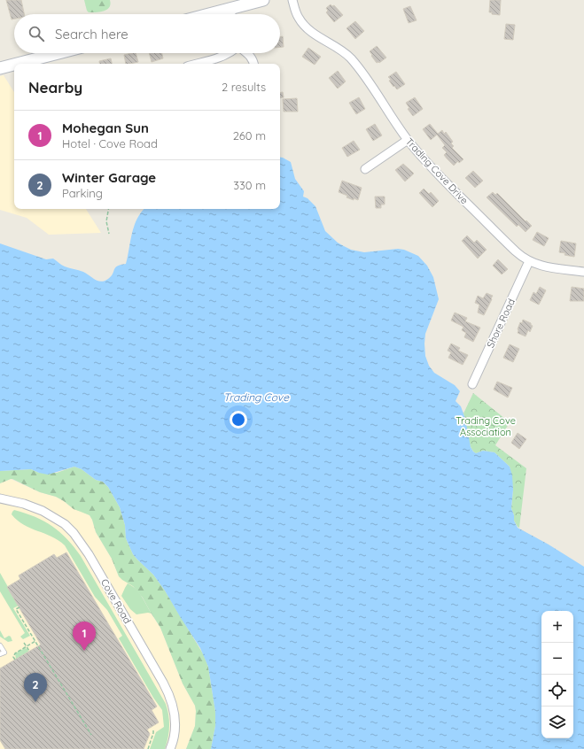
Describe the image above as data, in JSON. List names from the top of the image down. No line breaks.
{"streets":{"street":["Trading Cove Drive","Shore Road","Cove Road"]},"crossings":[["Trading Cove Drive","Shore Road"]],"water":["Trading Cove"],"parks":["Trading Cove Association"],"page":{"search":"Search here","heading":["Nearby","2 results"],"list":[{"mark":"1","name":"Mohegan Sun","note":"Hotel · Cove Road","value":"260 m"},{"mark":"2","name":"Winter Garage","note":"Parking","value":"330 m"}],"map_buttons":["+","−"],"pins":["1","2"]}}
